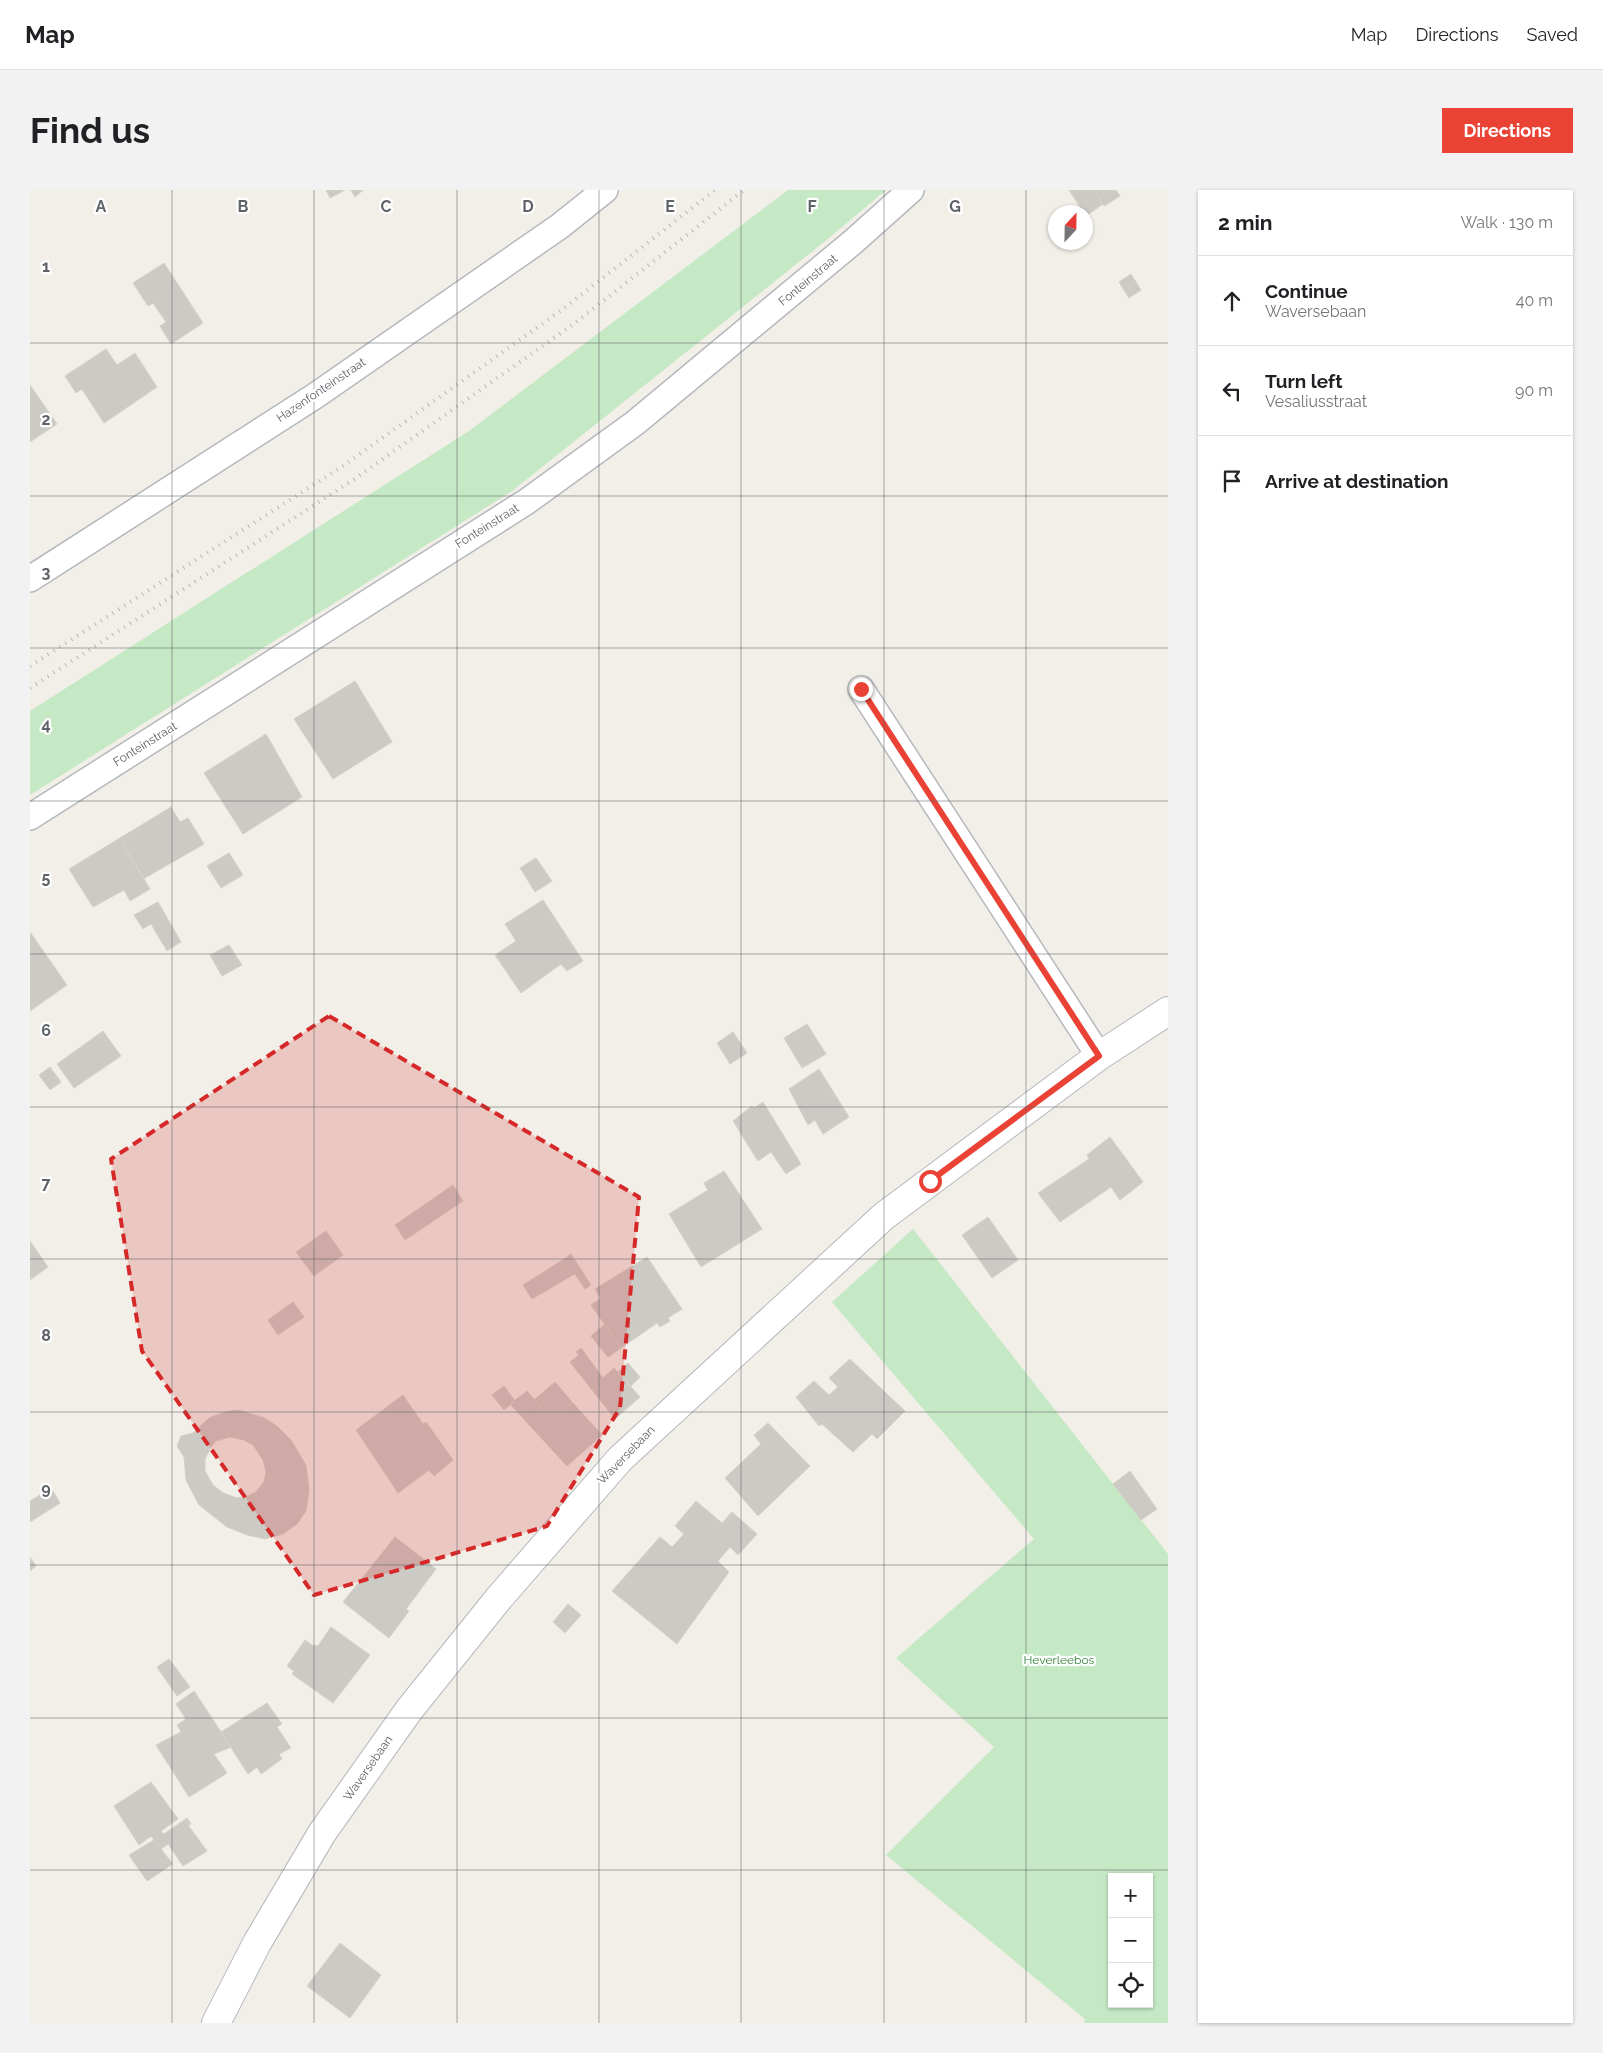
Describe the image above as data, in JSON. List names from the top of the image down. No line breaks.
{"streets":{"street":["Fonteinstraat","Hazenfonteinstraat","Waversebaan"]},"parks":["Heverleebos"],"north":"top","page":{"header":"Map","nav":["Map","Directions","Saved"],"buttons":"Directions","title":"Find us","heading":["2 min","Walk · 130 m"],"list":[["Continue","Waversebaan","40 m"],["Turn left","Vesaliusstraat","90 m"],"Arrive at destination"],"map_buttons":["+","−"]},"grid":{"columns":["A","B","C","D","E","F","G"],"rows":["1","2","3","4","5","6","7","8","9"]}}
